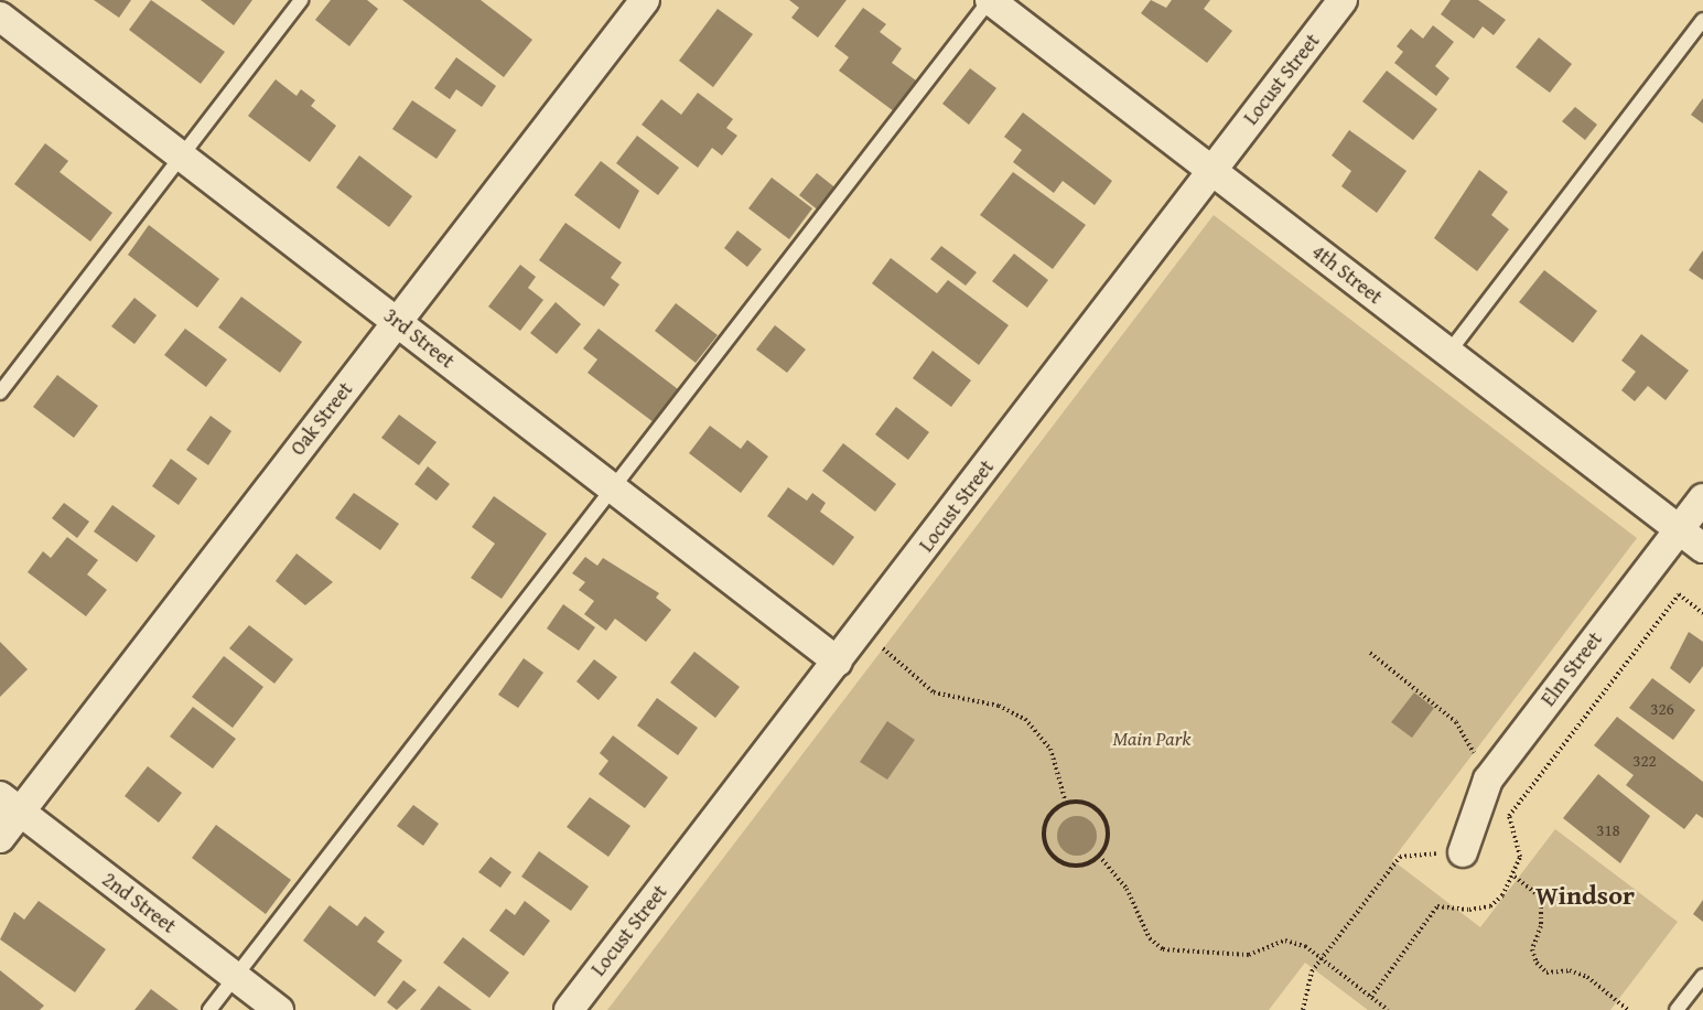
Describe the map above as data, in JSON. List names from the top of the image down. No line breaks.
{"streets":{"street":["Locust Street","4th Street","3rd Street","Oak Street","Elm Street","2nd Street"]},"crossings":[["Locust Street","4th Street"],["Locust Street","3rd Street"],["4th Street","Elm Street"],["3rd Street","Oak Street"],["Oak Street","2nd Street"]],"districts":["Windsor"],"parks":["Main Park"],"house_numbers":["326","322","318"]}
